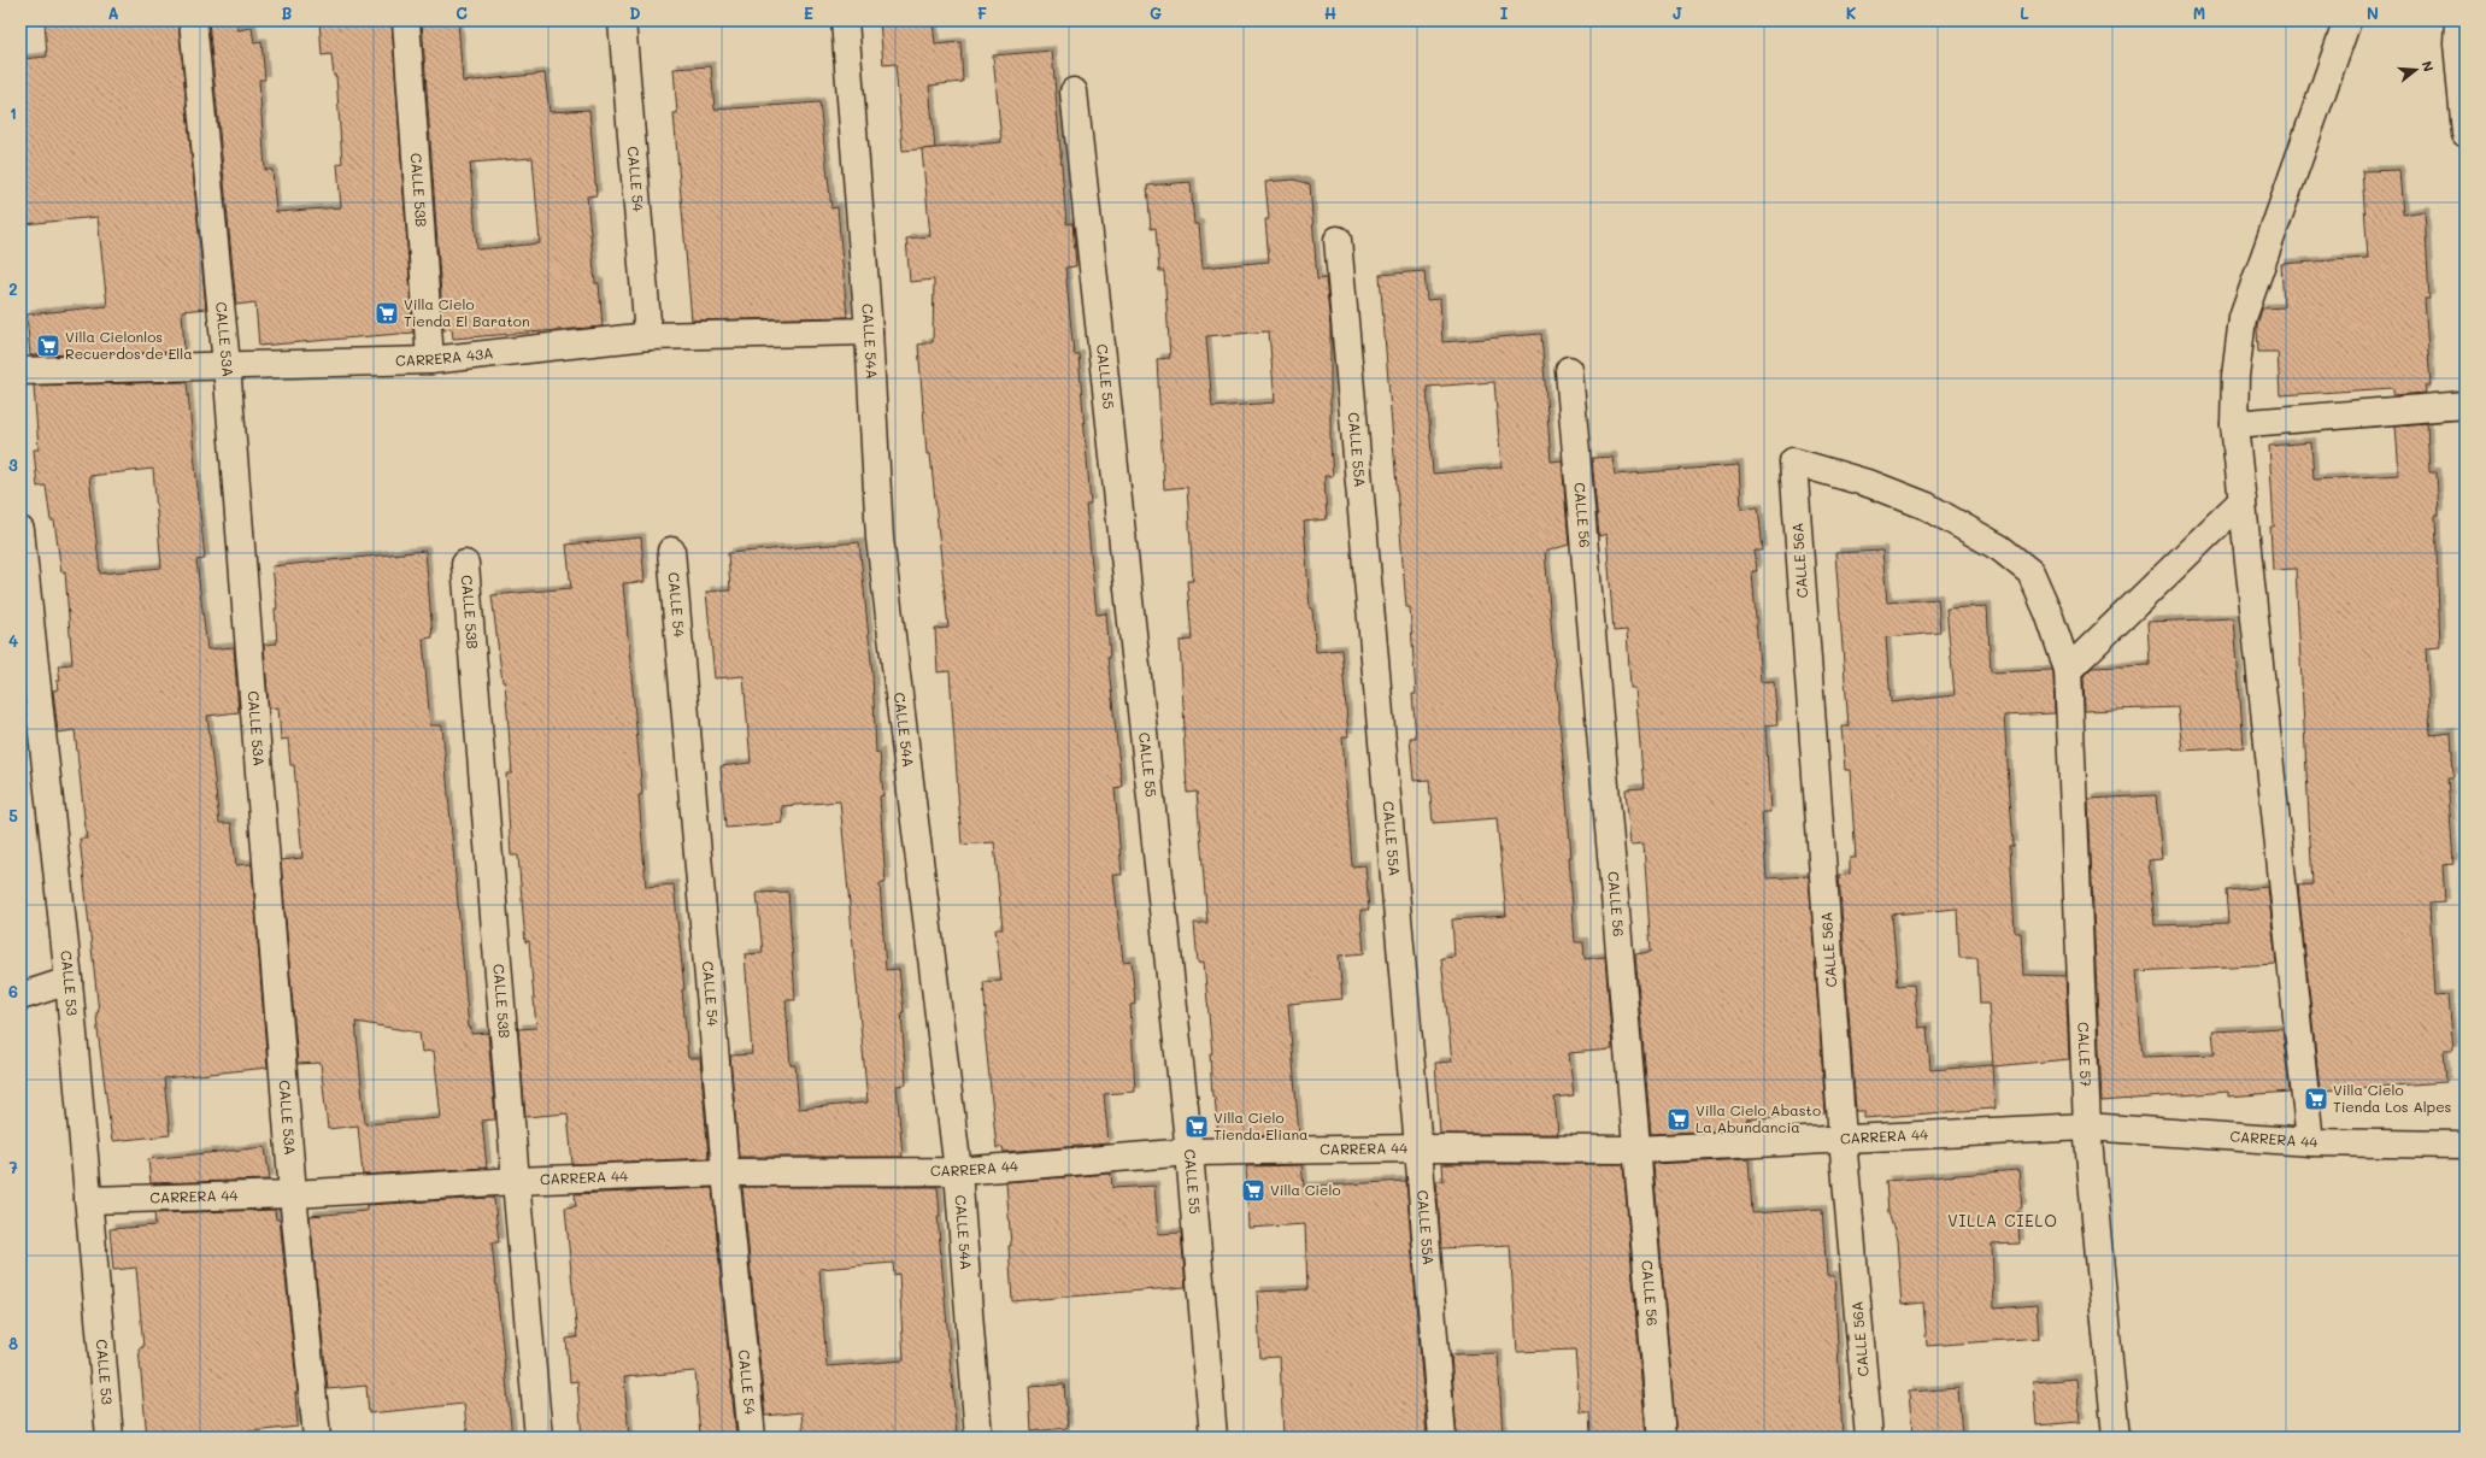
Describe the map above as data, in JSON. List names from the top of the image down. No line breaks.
{"streets":{"street":["CALLE 54","CALLE 53B","CALLE 53A","CALLE 54A","CARRERA 43A","CALLE 55","CALLE 55A","CALLE 56","CALLE 56A","CALLE 53","CALLE 57","CARRERA 44"]},"crossings":[["CALLE 54","CARRERA 43A"],["CALLE 54","CARRERA 44"],["CALLE 53B","CARRERA 43A"],["CALLE 53B","CARRERA 44"],["CALLE 53A","CARRERA 43A"],["CALLE 53A","CARRERA 44"],["CALLE 54A","CARRERA 43A"],["CALLE 54A","CARRERA 44"],["CALLE 55","CARRERA 44"],["CALLE 55A","CARRERA 44"],["CALLE 56","CARRERA 44"],["CALLE 56A","CALLE 57"],["CALLE 56A","CARRERA 44"],["CALLE 53","CARRERA 44"],["CALLE 57","CARRERA 44"]],"districts":["VILLA CIELO"],"places":{"supermarket":["Villa Cielo Tienda El Baraton","Villa Cielonlos Recuerdos de Ella","Villa Cielo Tienda Los Alpes","Villa Cielo Abasto La Abundancia","Villa Cielo Tienda Eliana","Villa Cielo"]},"north":"right","grid":{"columns":["A","B","C","D","E","F","G","H","I","J","K","L","M","N"],"rows":["1","2","3","4","5","6","7","8"]}}
